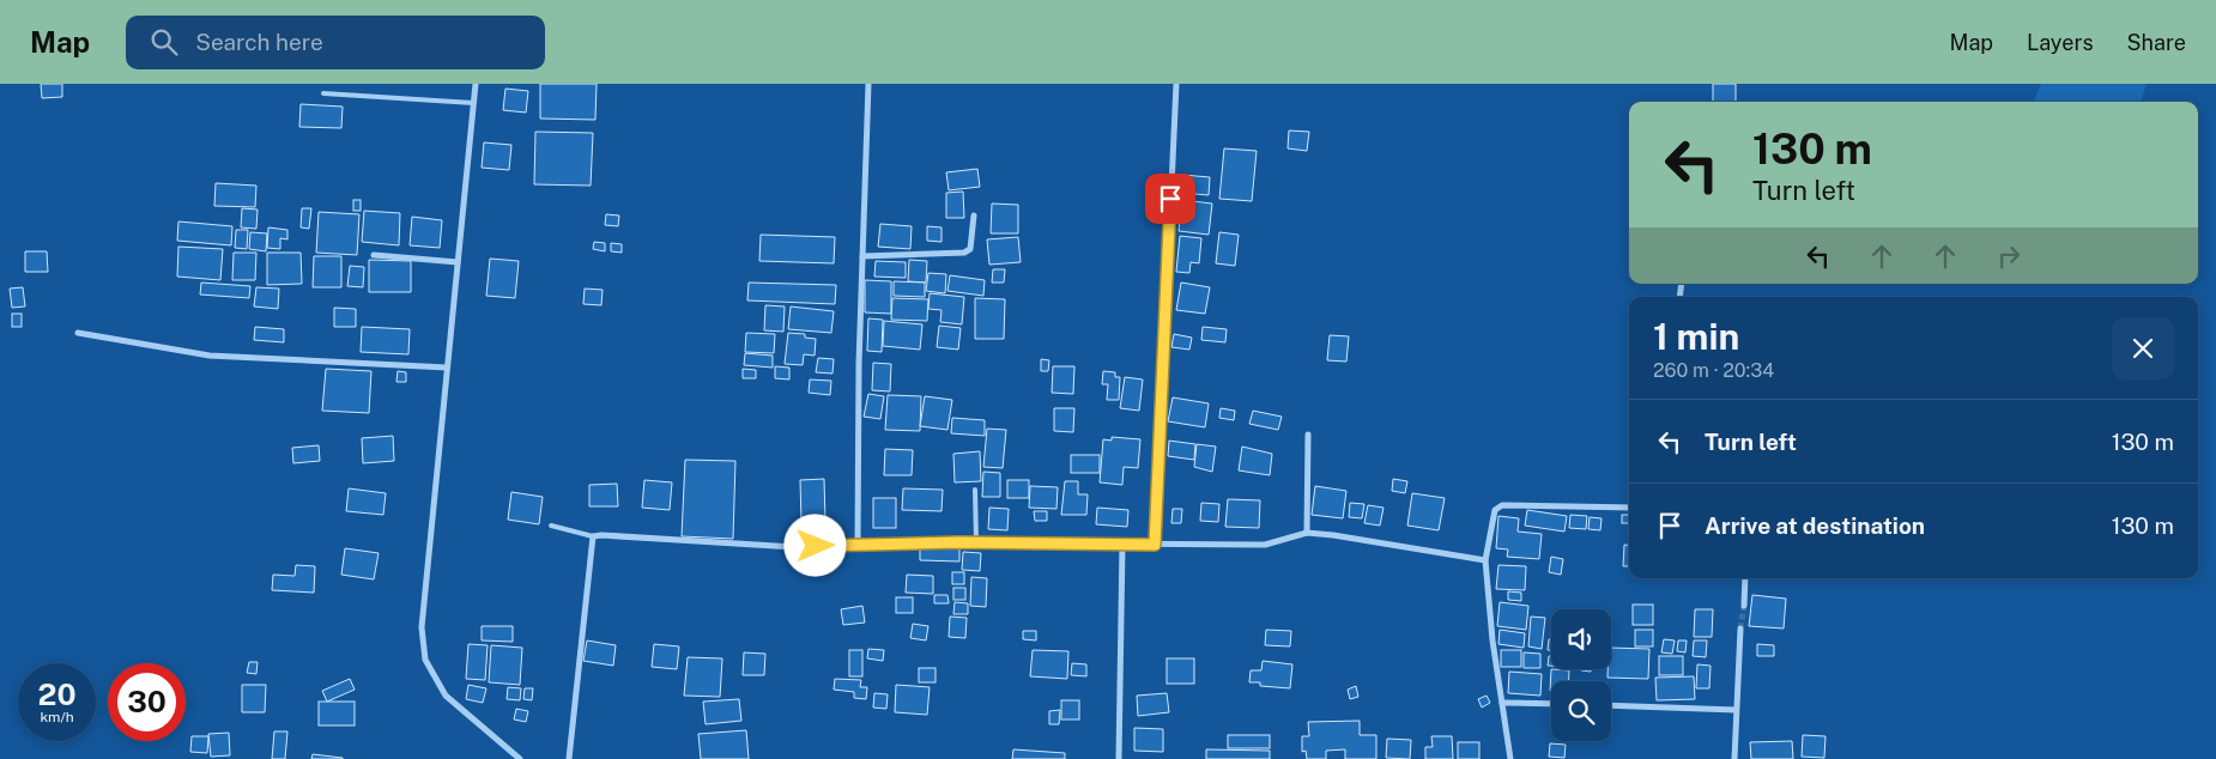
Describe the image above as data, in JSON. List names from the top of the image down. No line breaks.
{"page":{"header":"Map","search":"Search here","nav":["Map","Layers","Share"],"turn":["130 m","Turn left"],"heading":["1 min","260 m · 20:34"],"list":[{"name":"Turn left","value":"130 m"},{"name":"Arrive at destination","value":"130 m"}],"speed":"20 km/h","limit":"30"}}
